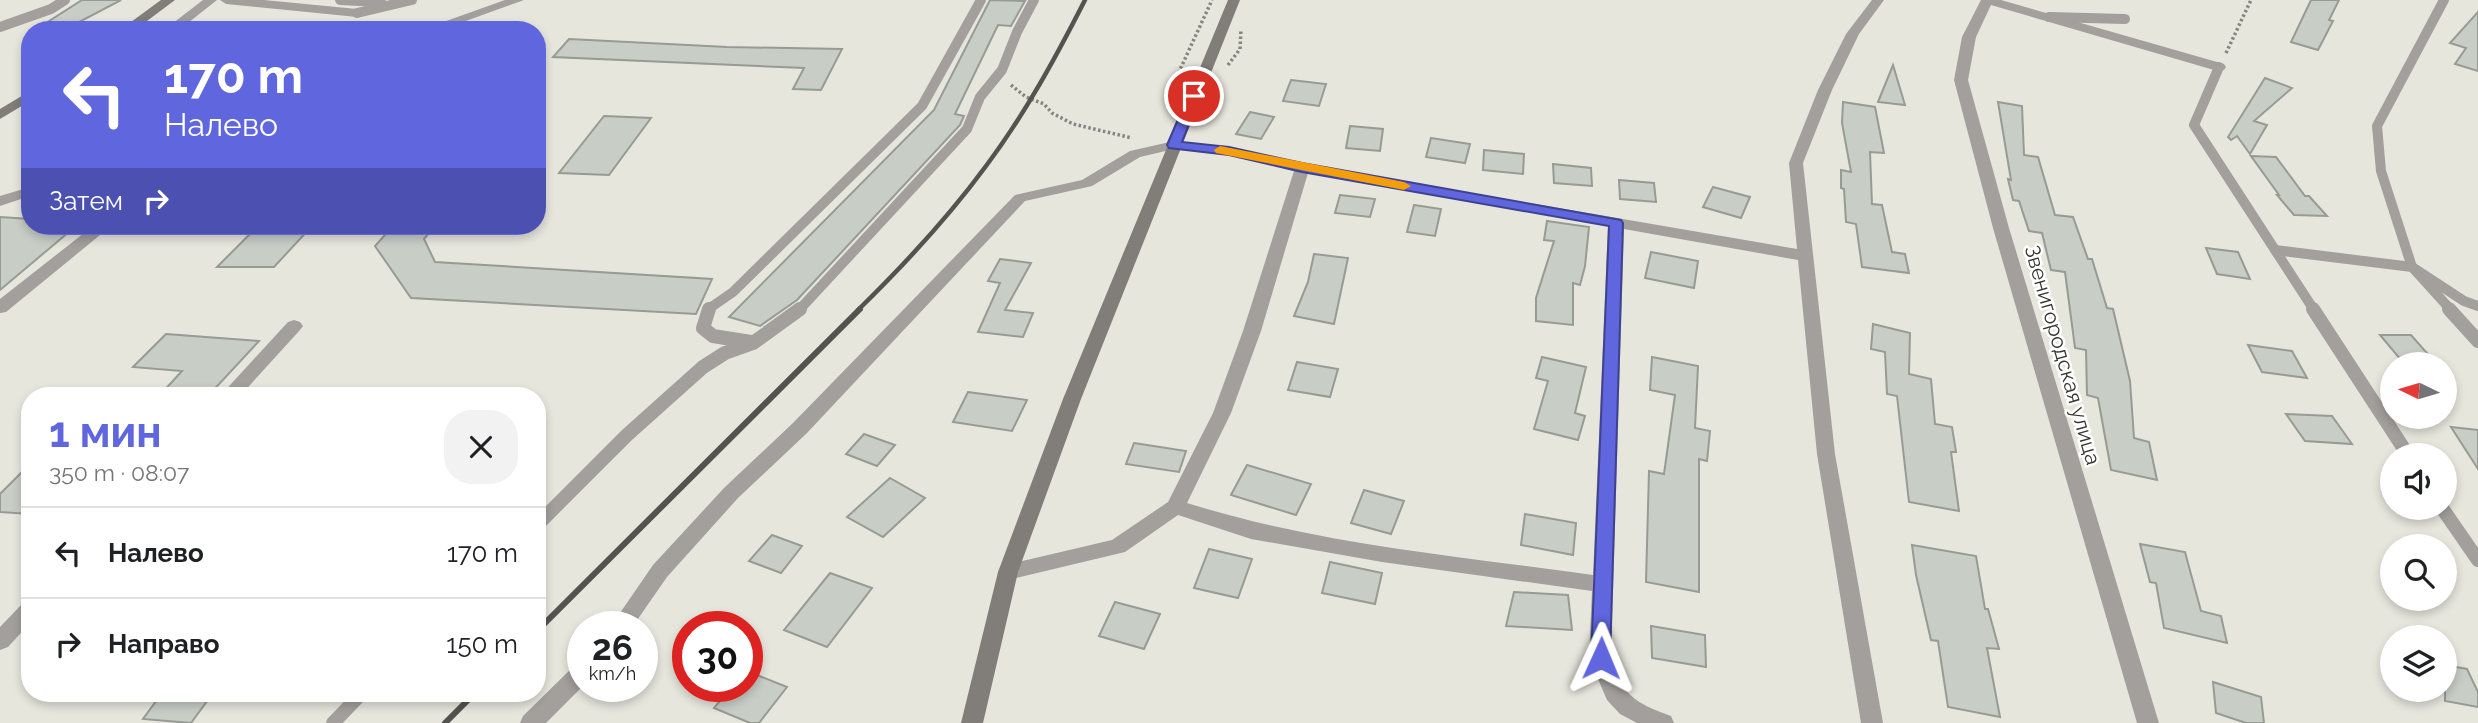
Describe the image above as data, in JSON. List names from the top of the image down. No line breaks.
{"streets":{"street":["Звенигородская улица"]},"north":"left","page":{"turn":["170 m","Налево"],"then":"Затем","heading":["1 мин","350 m · 08:07"],"list":[{"name":"Налево","value":"170 m"},{"name":"Направо","value":"150 m"}],"speed":"26 km/h","limit":"30"}}
